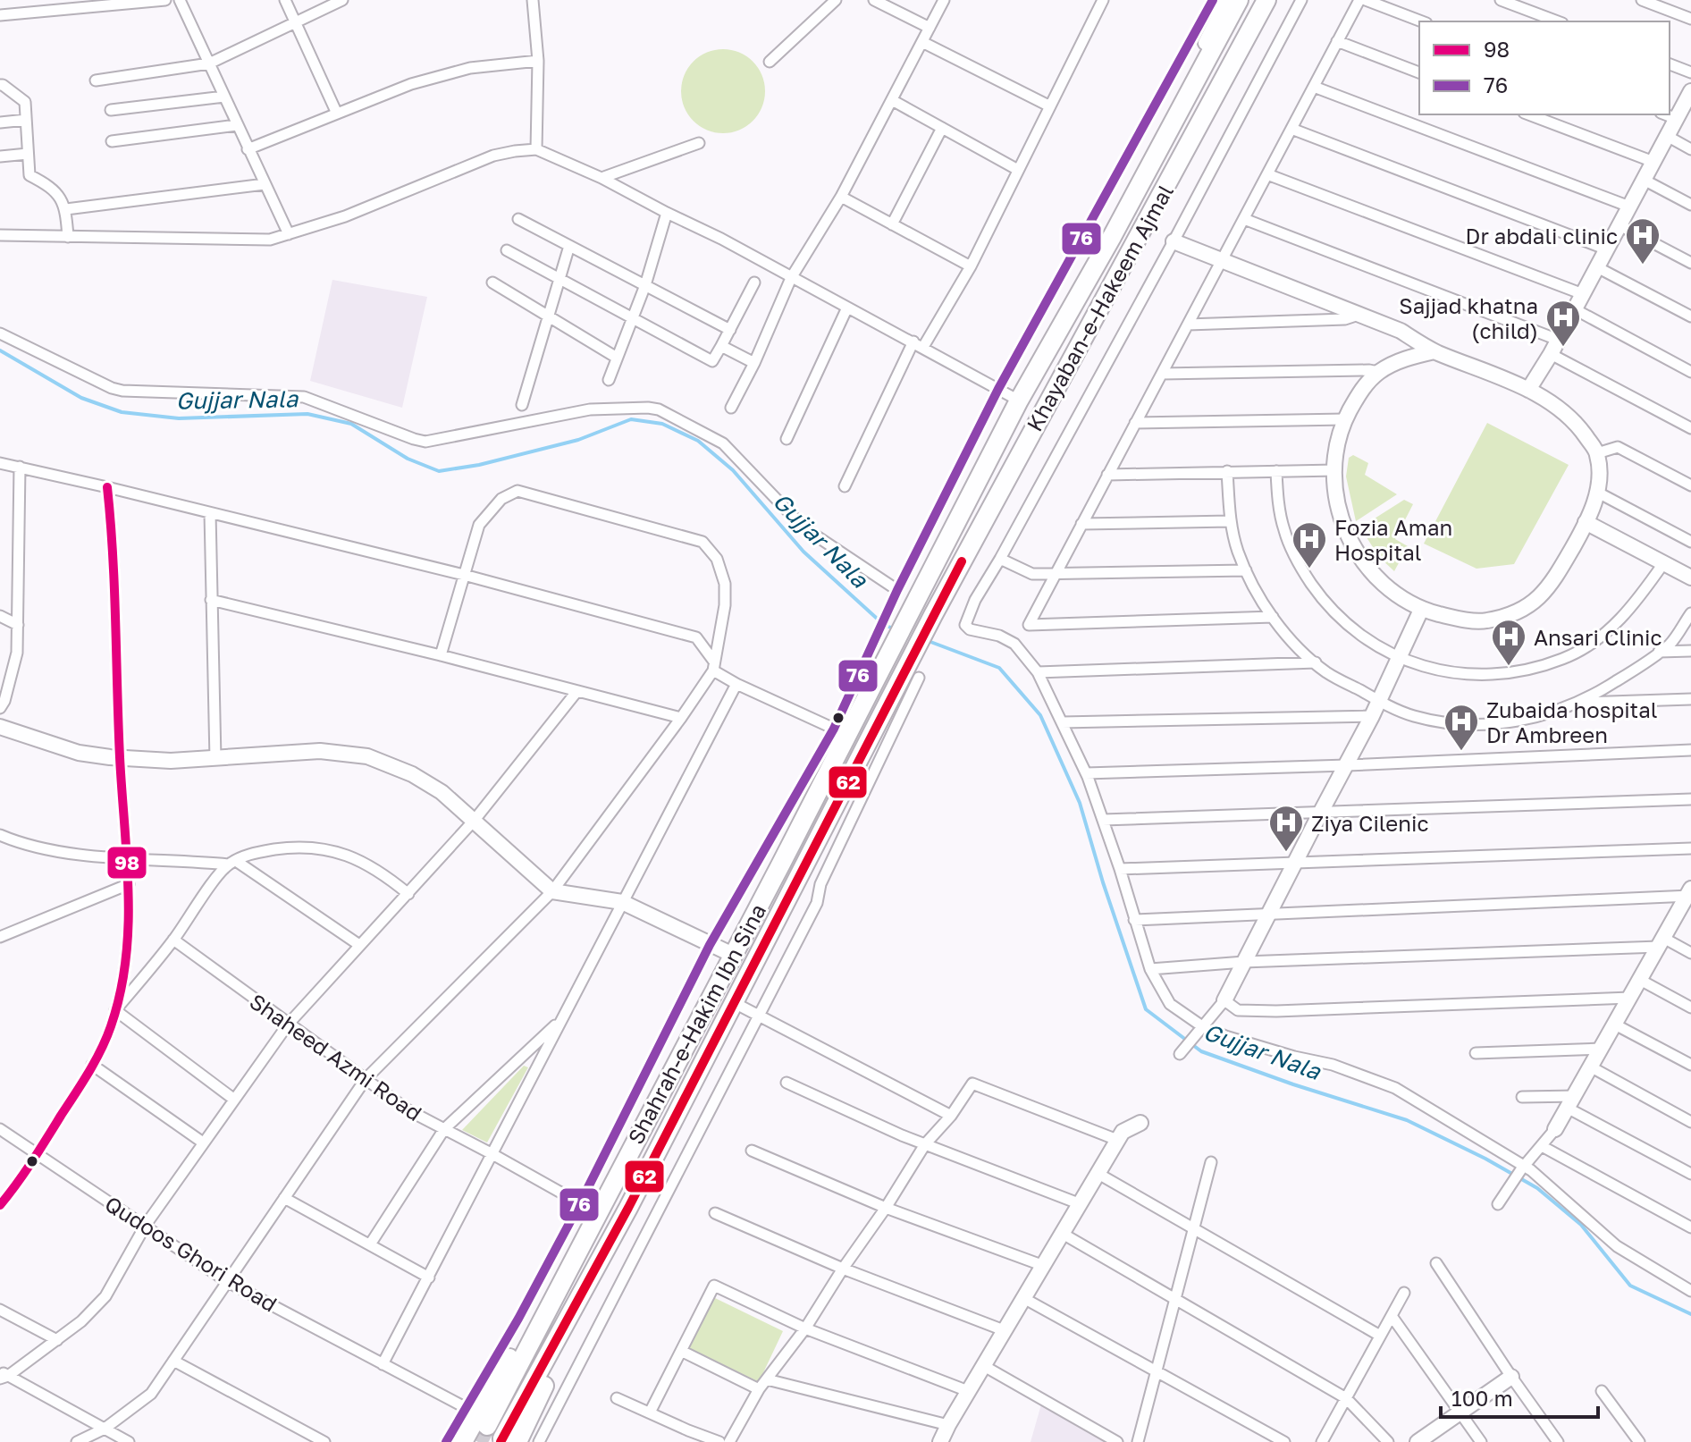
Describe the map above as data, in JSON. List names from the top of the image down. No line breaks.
{"streets":{"highway":["Khayaban-e-Hakeem Ajmal","Shahrah-e-Hakim Ibn Sina"],"street":["Shaheed Azmi Road","Qudoos Ghori Road"]},"crossings":[["Khayaban-e-Hakeem Ajmal","Shahrah-e-Hakim Ibn Sina"]],"water":["Gujjar Nala"],"places":{"hospital":["Dr abdali clinic","Sajjad khatna (child)","Fozia Aman Hospital","Ansari Clinic","Zubaida hospital Dr Ambreen","Ziya Cilenic"]},"lines":["transit line 76","transit line 98","transit line 62"],"legend":["98","76"],"scale_bar":"100 m"}
